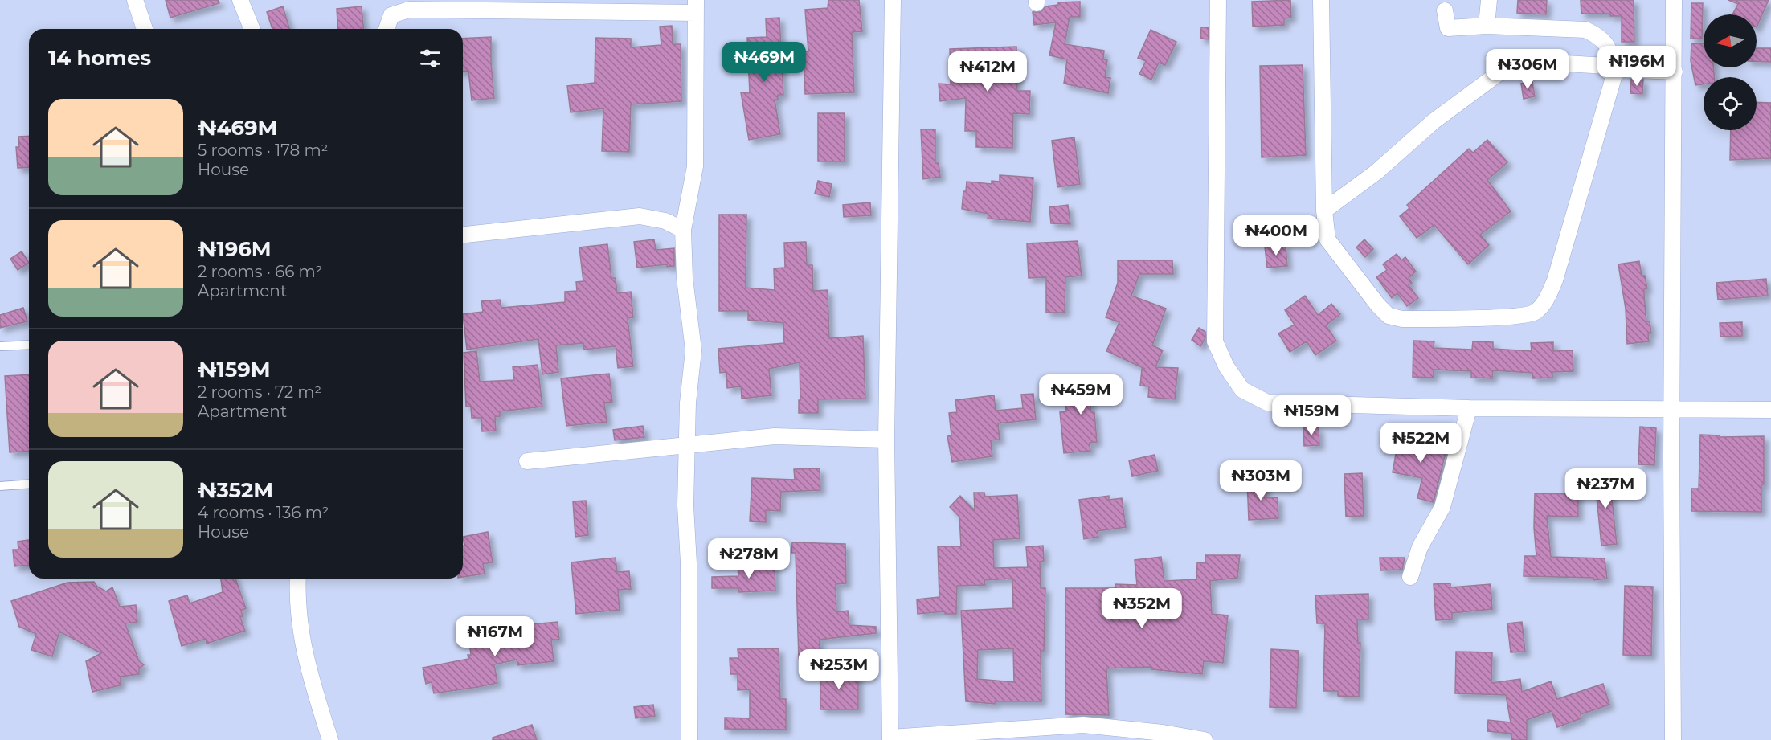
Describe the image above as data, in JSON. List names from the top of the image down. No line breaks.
{"north":"left","page":{"heading":"14 homes","price":["₦469M","₦196M","₦306M","₦412M","₦400M","₦459M","₦159M","₦522M","₦303M","₦237M","₦278M","₦352M","₦167M","₦253M"],"list":[{"name":"₦469M","note":"5 rooms · 178 m² · House"},{"name":"₦196M","note":"2 rooms · 66 m² · Apartment"},{"name":"₦159M","note":"2 rooms · 72 m² · Apartment"},{"name":"₦352M","note":"4 rooms · 136 m² · House"}]}}
